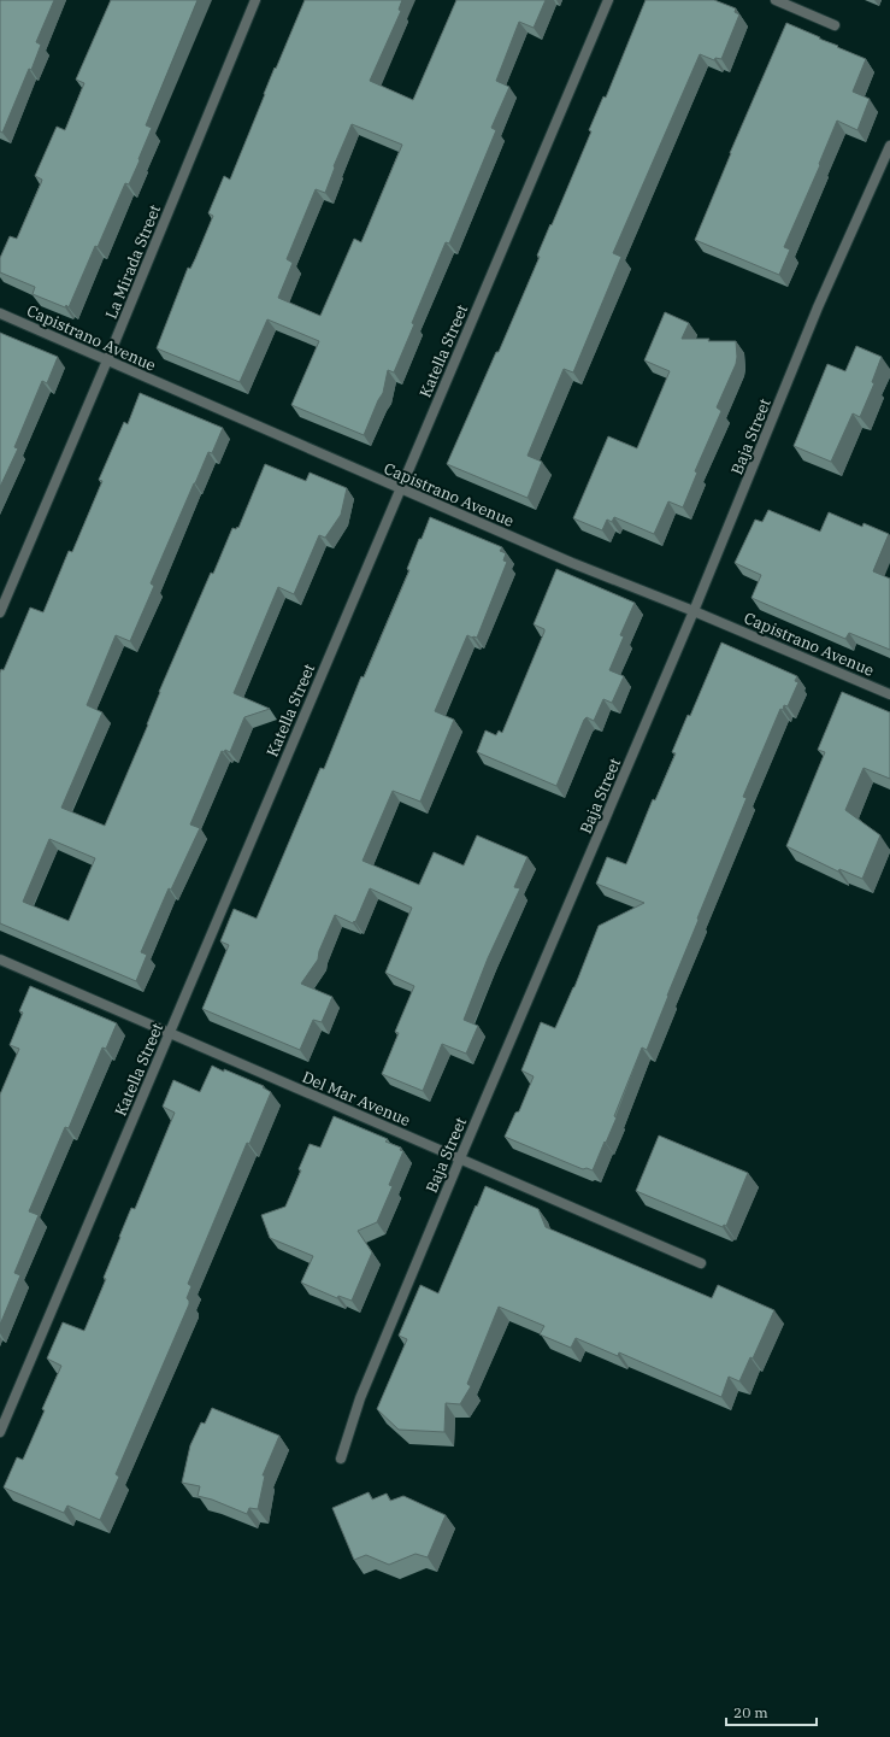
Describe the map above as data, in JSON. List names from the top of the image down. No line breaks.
{"streets":{"street":["La Mirada Street","Capistrano Avenue","Katella Street","Baja Street","Del Mar Avenue"]},"crossings":[["La Mirada Street","Capistrano Avenue"],["Capistrano Avenue","Katella Street"],["Capistrano Avenue","Baja Street"],["Katella Street","Del Mar Avenue"],["Baja Street","Del Mar Avenue"]],"scale_bar":"20 m"}
